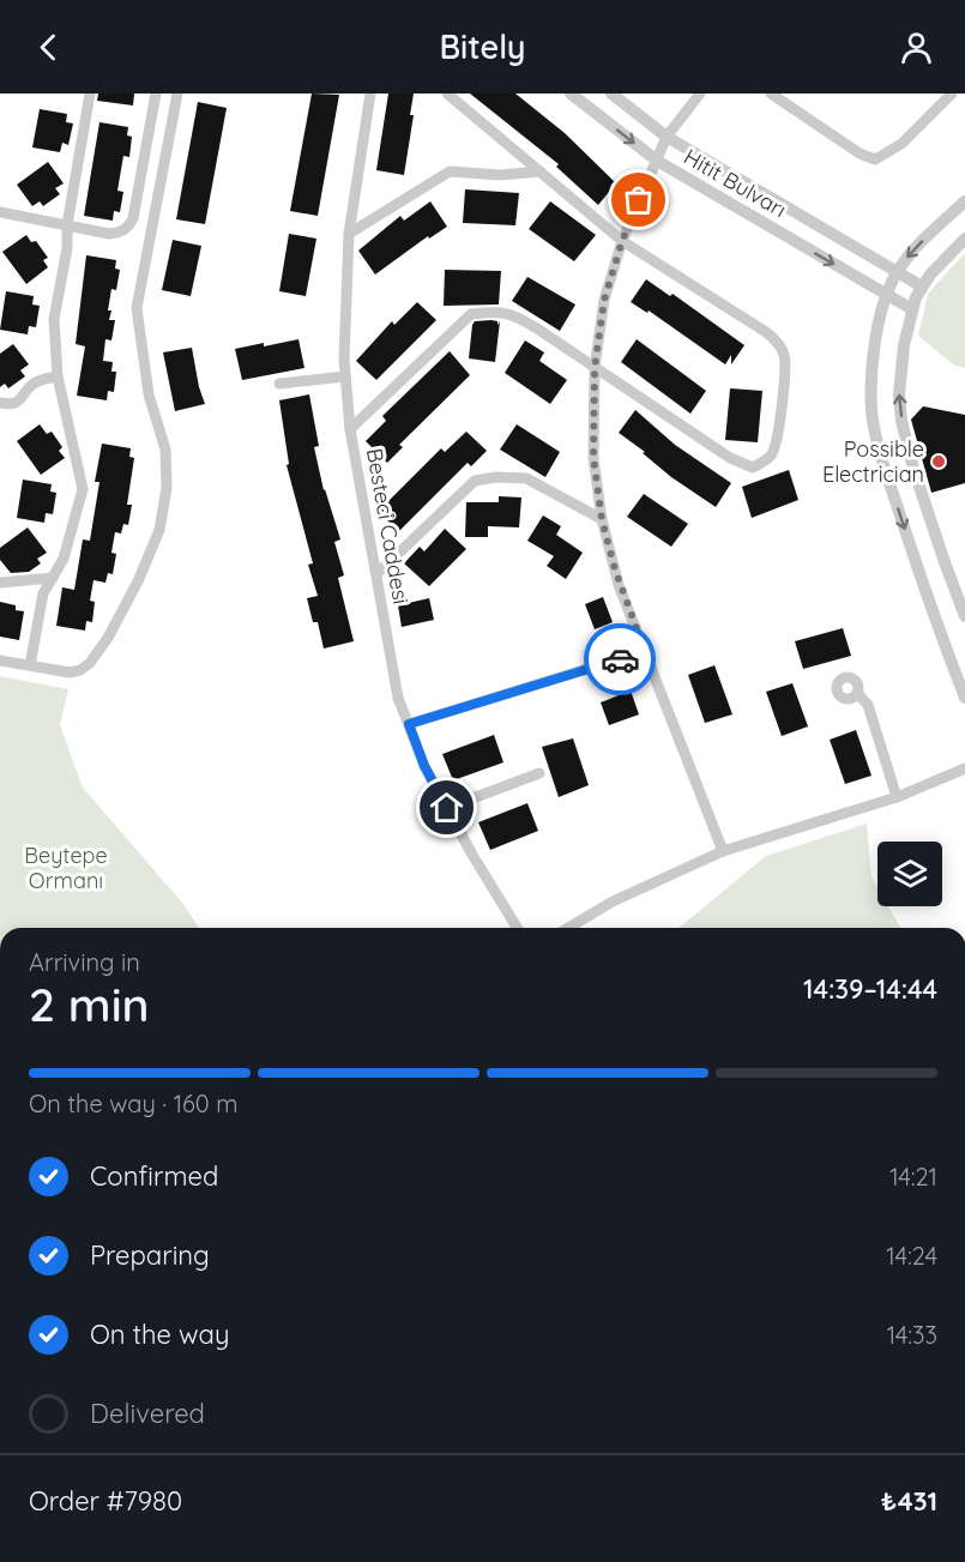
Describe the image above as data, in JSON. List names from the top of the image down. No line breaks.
{"streets":{"street":["Hitit Bulvarı","Besteci Caddesi"]},"parks":["Beytepe Ormanı"],"places":["Possible Electrician"],"page":{"header":"Bitely","heading":["2 min","Arriving in","14:39–14:44"],"panel":["Order #7980","₺431"],"bar":"On the way · 160 m","list":[["Confirmed","14:21"],["Preparing","14:24"],["On the way","14:33"],"Delivered"]}}
